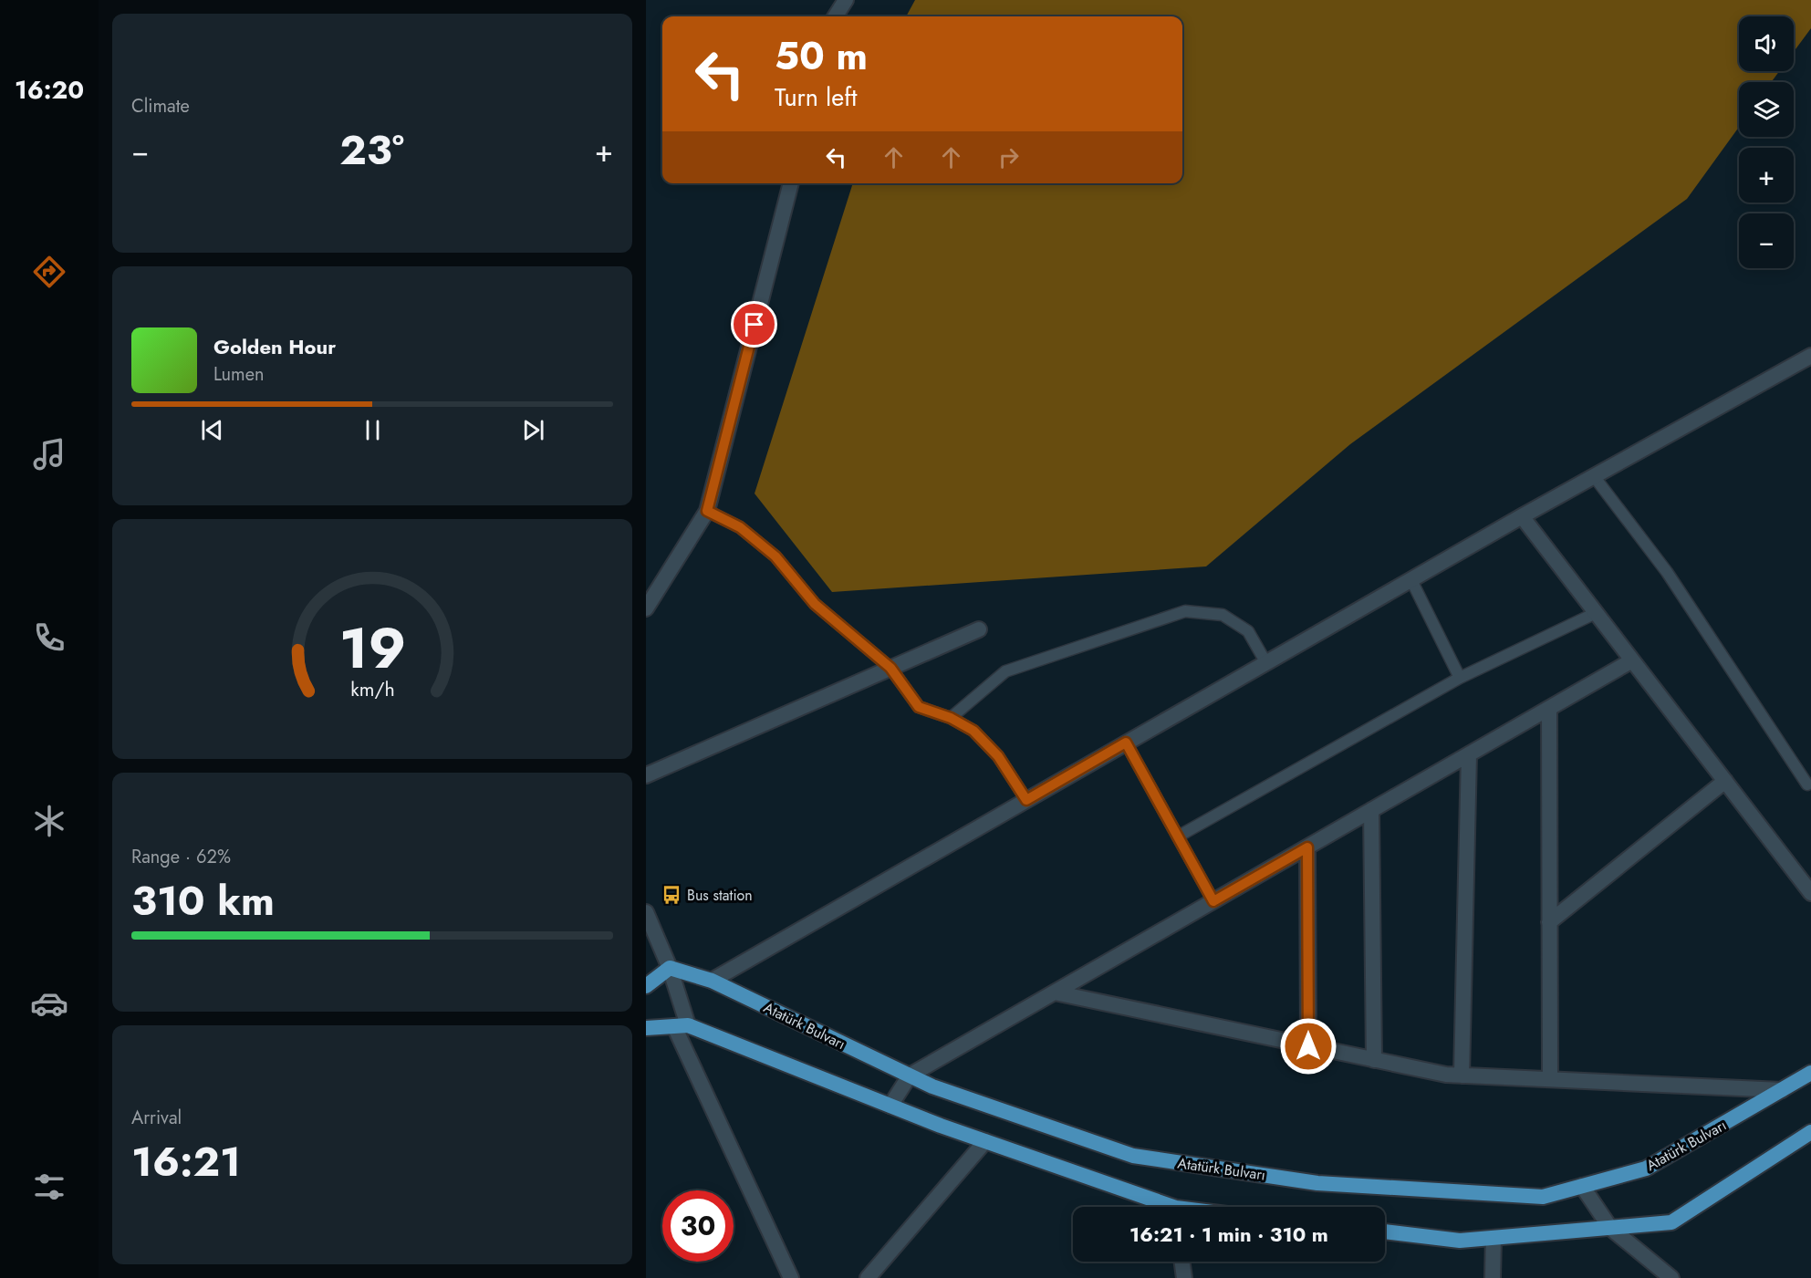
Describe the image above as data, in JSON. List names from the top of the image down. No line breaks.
{"streets":{"main road":["Atatürk Bulvarı"]},"places":{"bus stop":["Bus station"]},"page":{"tabs":"16:20","tile":["Climate",["Range · 62%","310 km"],["Arrival","16:21"]],"map_buttons":["+","−"],"turn":["50 m","Turn left"],"heat":["−","23°","+"],"song":["Golden Hour","Lumen"],"limit":"30","trip":"16:21 · 1 min · 310 m","gauge":["19","km/h"]}}
